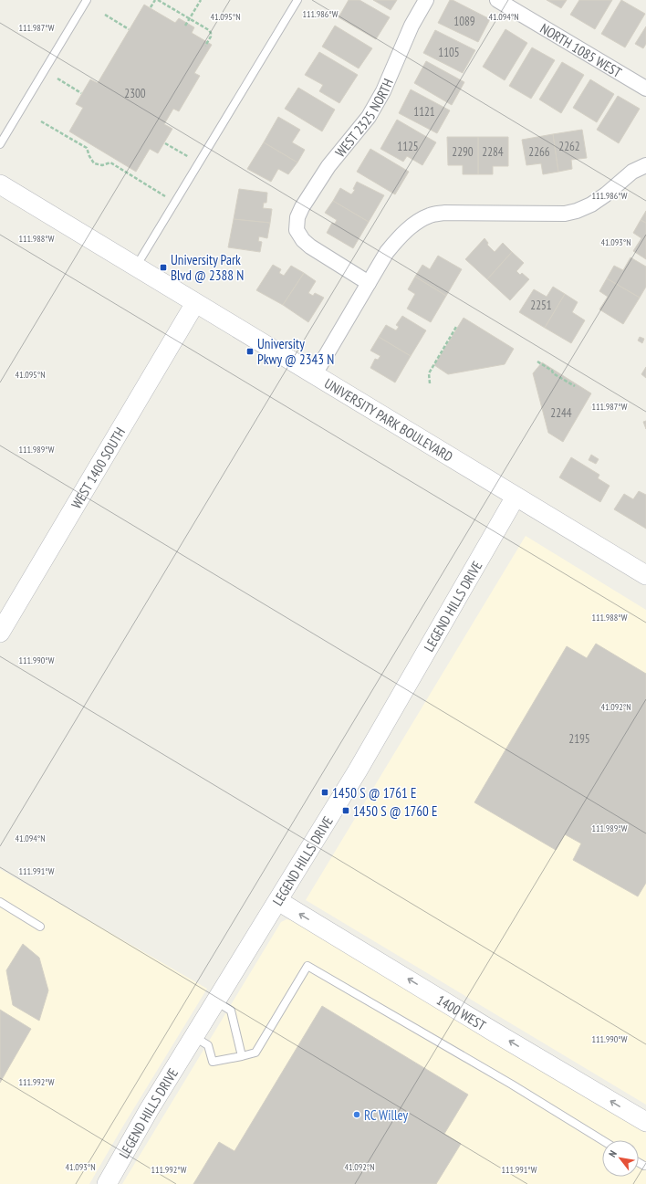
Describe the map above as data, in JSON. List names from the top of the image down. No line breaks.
{"streets":{"street":["NORTH 1085 WEST","WEST 2325 NORTH","UNIVERSITY PARK BOULEVARD","WEST 1400 SOUTH","LEGEND HILLS DRIVE","1400 WEST"]},"crossings":[["UNIVERSITY PARK BOULEVARD","WEST 1400 SOUTH"],["UNIVERSITY PARK BOULEVARD","LEGEND HILLS DRIVE"],["LEGEND HILLS DRIVE","1400 WEST"]],"one_way":["1400 WEST"],"places":{"transit":["University Park Blvd @ 2388 N","University Pkwy @ 2343 N","1450 S @ 1761 E","1450 S @ 1760 E"],"other":["RC Willey"]},"house_numbers":["1089","1105","2300","1121","1125","2262","2290","2284","2266","2251","2244","2195"],"north":"top left","coordinates":["111.986°W","41.095°N","41.094°N","111.987°W","111.988°W","41.093°N","111.989°W","111.990°W","41.092°N","111.991°W","111.992°W"]}
